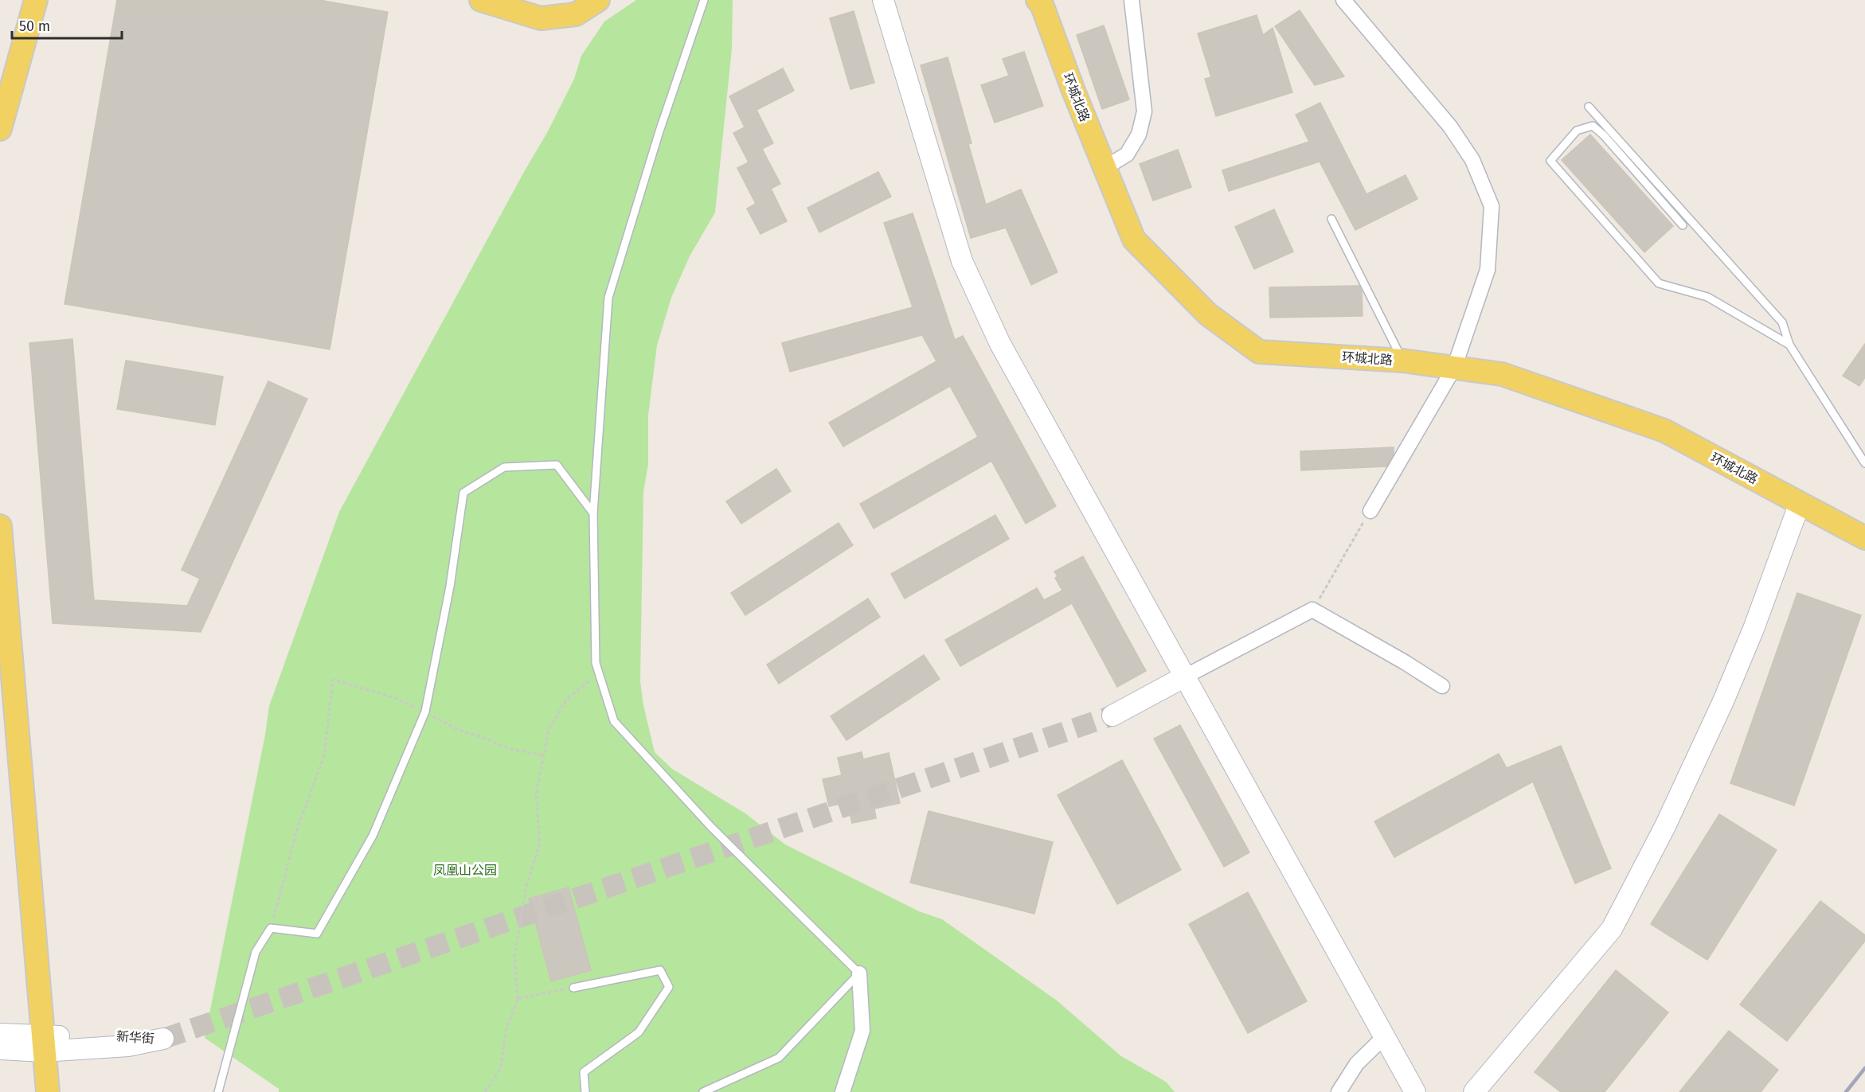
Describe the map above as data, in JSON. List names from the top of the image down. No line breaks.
{"streets":{"main road":["环城北路"]},"parks":["凤凰山公园"],"scale_bar":"50 m"}
